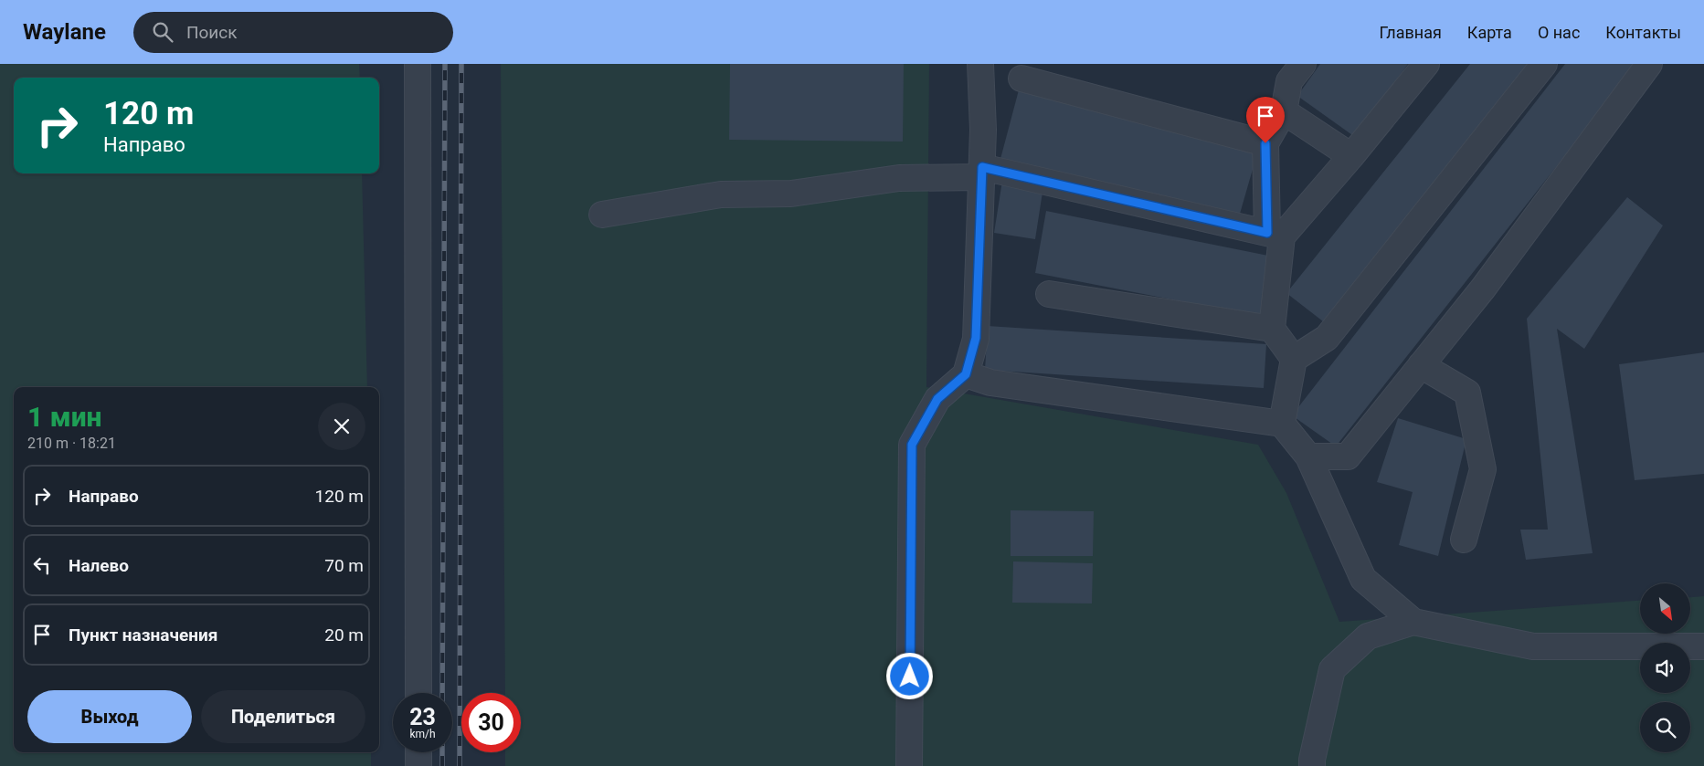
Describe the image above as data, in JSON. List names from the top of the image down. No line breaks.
{"north":"bottom right","page":{"header":"Waylane","search":"Поиск","nav":["Главная","Карта","О нас","Контакты"],"turn":["120 m","Направо"],"heading":["1 мин","210 m · 18:21"],"list":[{"name":"Направо","value":"120 m"},{"name":"Налево","value":"70 m"},{"name":"Пункт назначения","value":"20 m"}],"buttons":["Выход","Поделиться"],"speed":"23 km/h","limit":"30"}}
